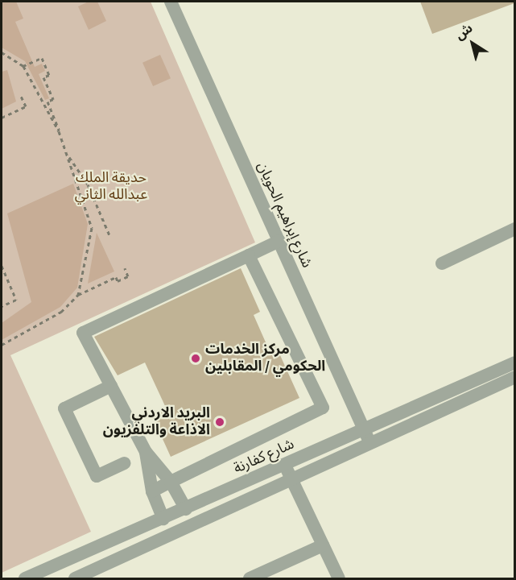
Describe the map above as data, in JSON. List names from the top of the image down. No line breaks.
{"streets":{"street":["شارع إبراهيم الحويان","شارع كفارنة"]},"crossings":[["شارع إبراهيم الحويان","شارع كفارنة"]],"parks":["حديقة الملك عبدالله الثاني"],"places":["مركز الخدمات الحكومي / المقابلين","البريد الاردني الاذاعة والتلفزيون"],"north":"top left"}
